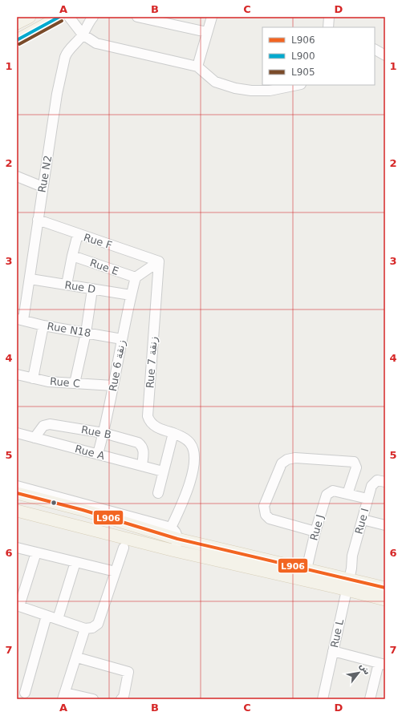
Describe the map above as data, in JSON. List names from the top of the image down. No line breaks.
{"streets":{"street":["Rue N2","Rue F","Rue E","Rue D","Rue N18","Rue 7 زنقة","Rue 6 زنقة","Rue C","Rue B","Rue A","Rue I","Rue J","Rue L"]},"crossings":[["Rue N2","Rue F"],["Rue N2","Rue D"],["Rue N2","Rue N18"],["Rue F","Rue 7 زنقة"],["Rue E","Rue 6 زنقة"],["Rue D","Rue 6 زنقة"],["Rue N18","Rue 6 زنقة"],["Rue 6 زنقة","Rue C"],["Rue 6 زنقة","Rue B"],["Rue 6 زنقة","Rue A"],["Rue B","Rue A"],["Rue I","Rue L"]],"lines":["transit line L900","transit line L905","transit line L906"],"legend":["L906","L900","L905"],"north":"top right","grid":{"columns":["A","B","C","D"],"rows":["1","2","3","4","5","6","7"]}}
